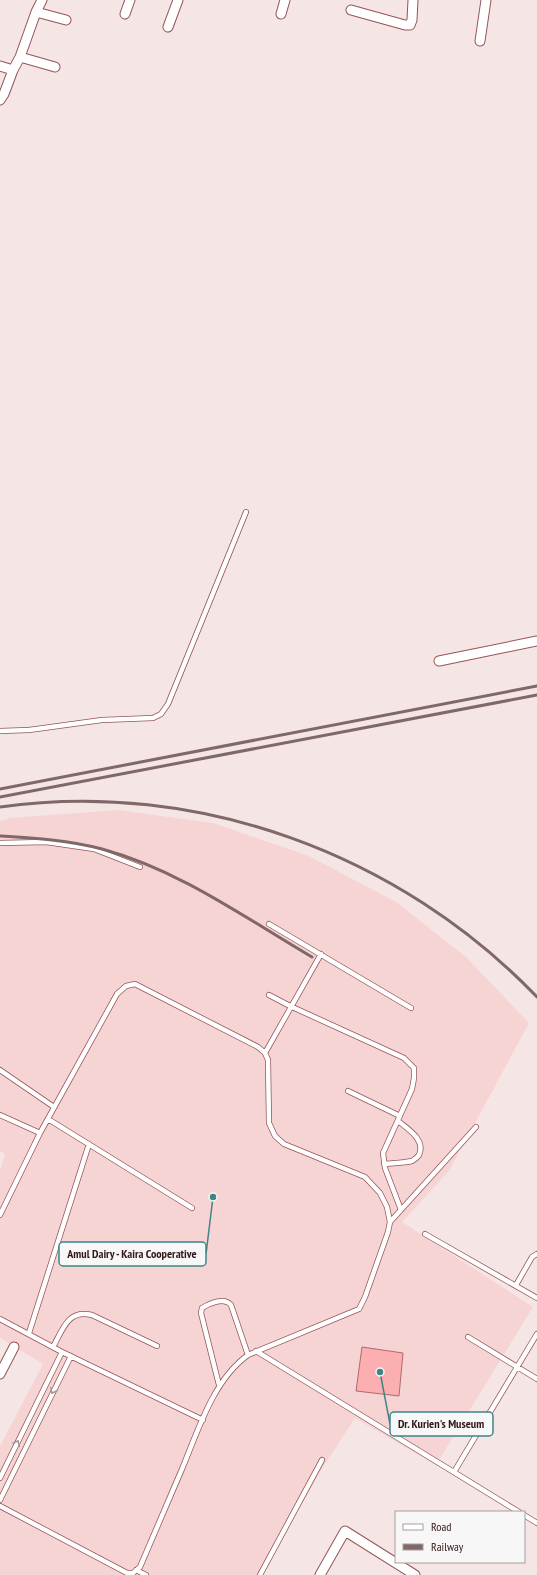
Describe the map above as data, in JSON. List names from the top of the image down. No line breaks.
{"places":["Amul Dairy - Kaira Cooperative","Dr. Kurien's Museum"],"legend":["Road","Railway"]}
